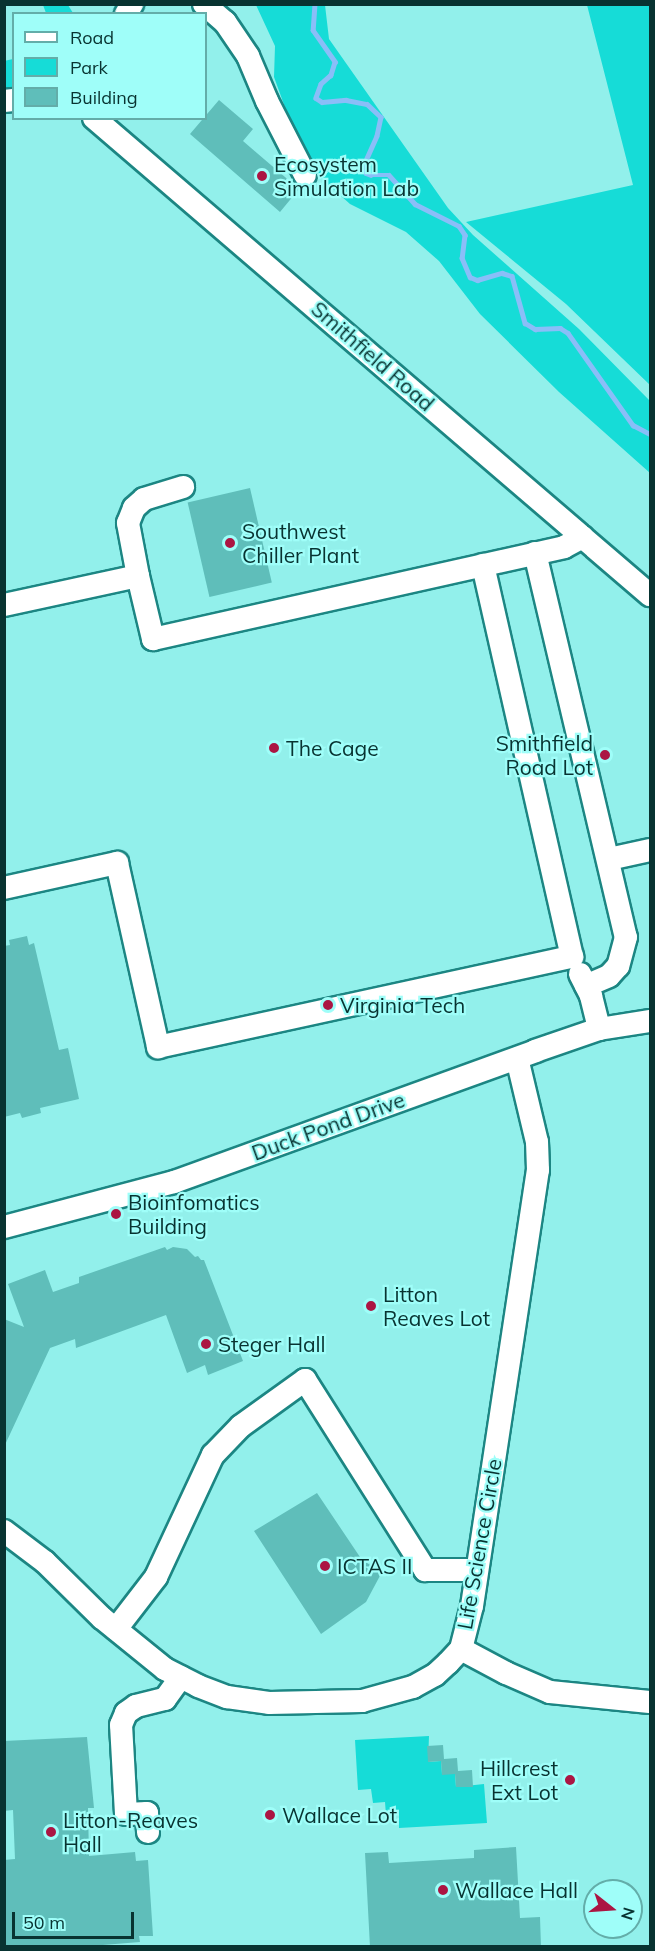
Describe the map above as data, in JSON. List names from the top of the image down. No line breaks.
{"streets":{"street":["Smithfield Road","Duck Pond Drive","Life Science Circle"]},"crossings":[["Duck Pond Drive","Life Science Circle"]],"places":["Ecosystem Simulation Lab","Southwest Chiller Plant","The Cage","Smithfield Road Lot","Virginia Tech","Bioinfomatics Building","Litton Reaves Lot","Steger Hall","ICTAS II","Hillcrest Ext Lot","Wallace Lot","Litton-Reaves Hall","Wallace Hall"],"legend":["Road","Park","Building"],"scale_bar":"50 m","north":"right"}
